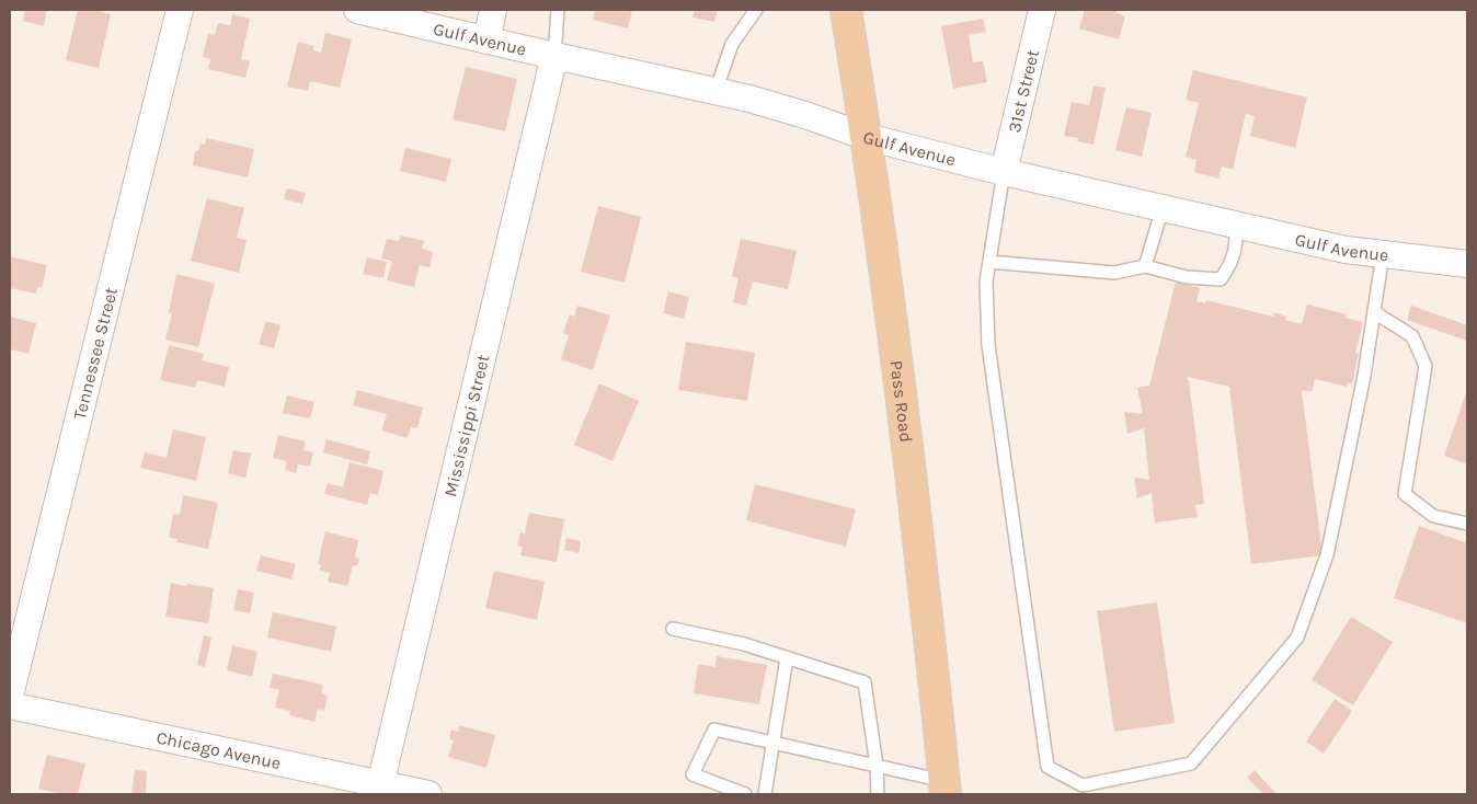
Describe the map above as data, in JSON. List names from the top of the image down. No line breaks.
{"streets":{"main road":["Pass Road"],"street":["Gulf Avenue","31st Street","Tennessee Street","Mississippi Street","Chicago Avenue"]},"crossings":[["Gulf Avenue","31st Street"],["Gulf Avenue","Pass Road"],["Gulf Avenue","Mississippi Street"],["Mississippi Street","Chicago Avenue"]]}
